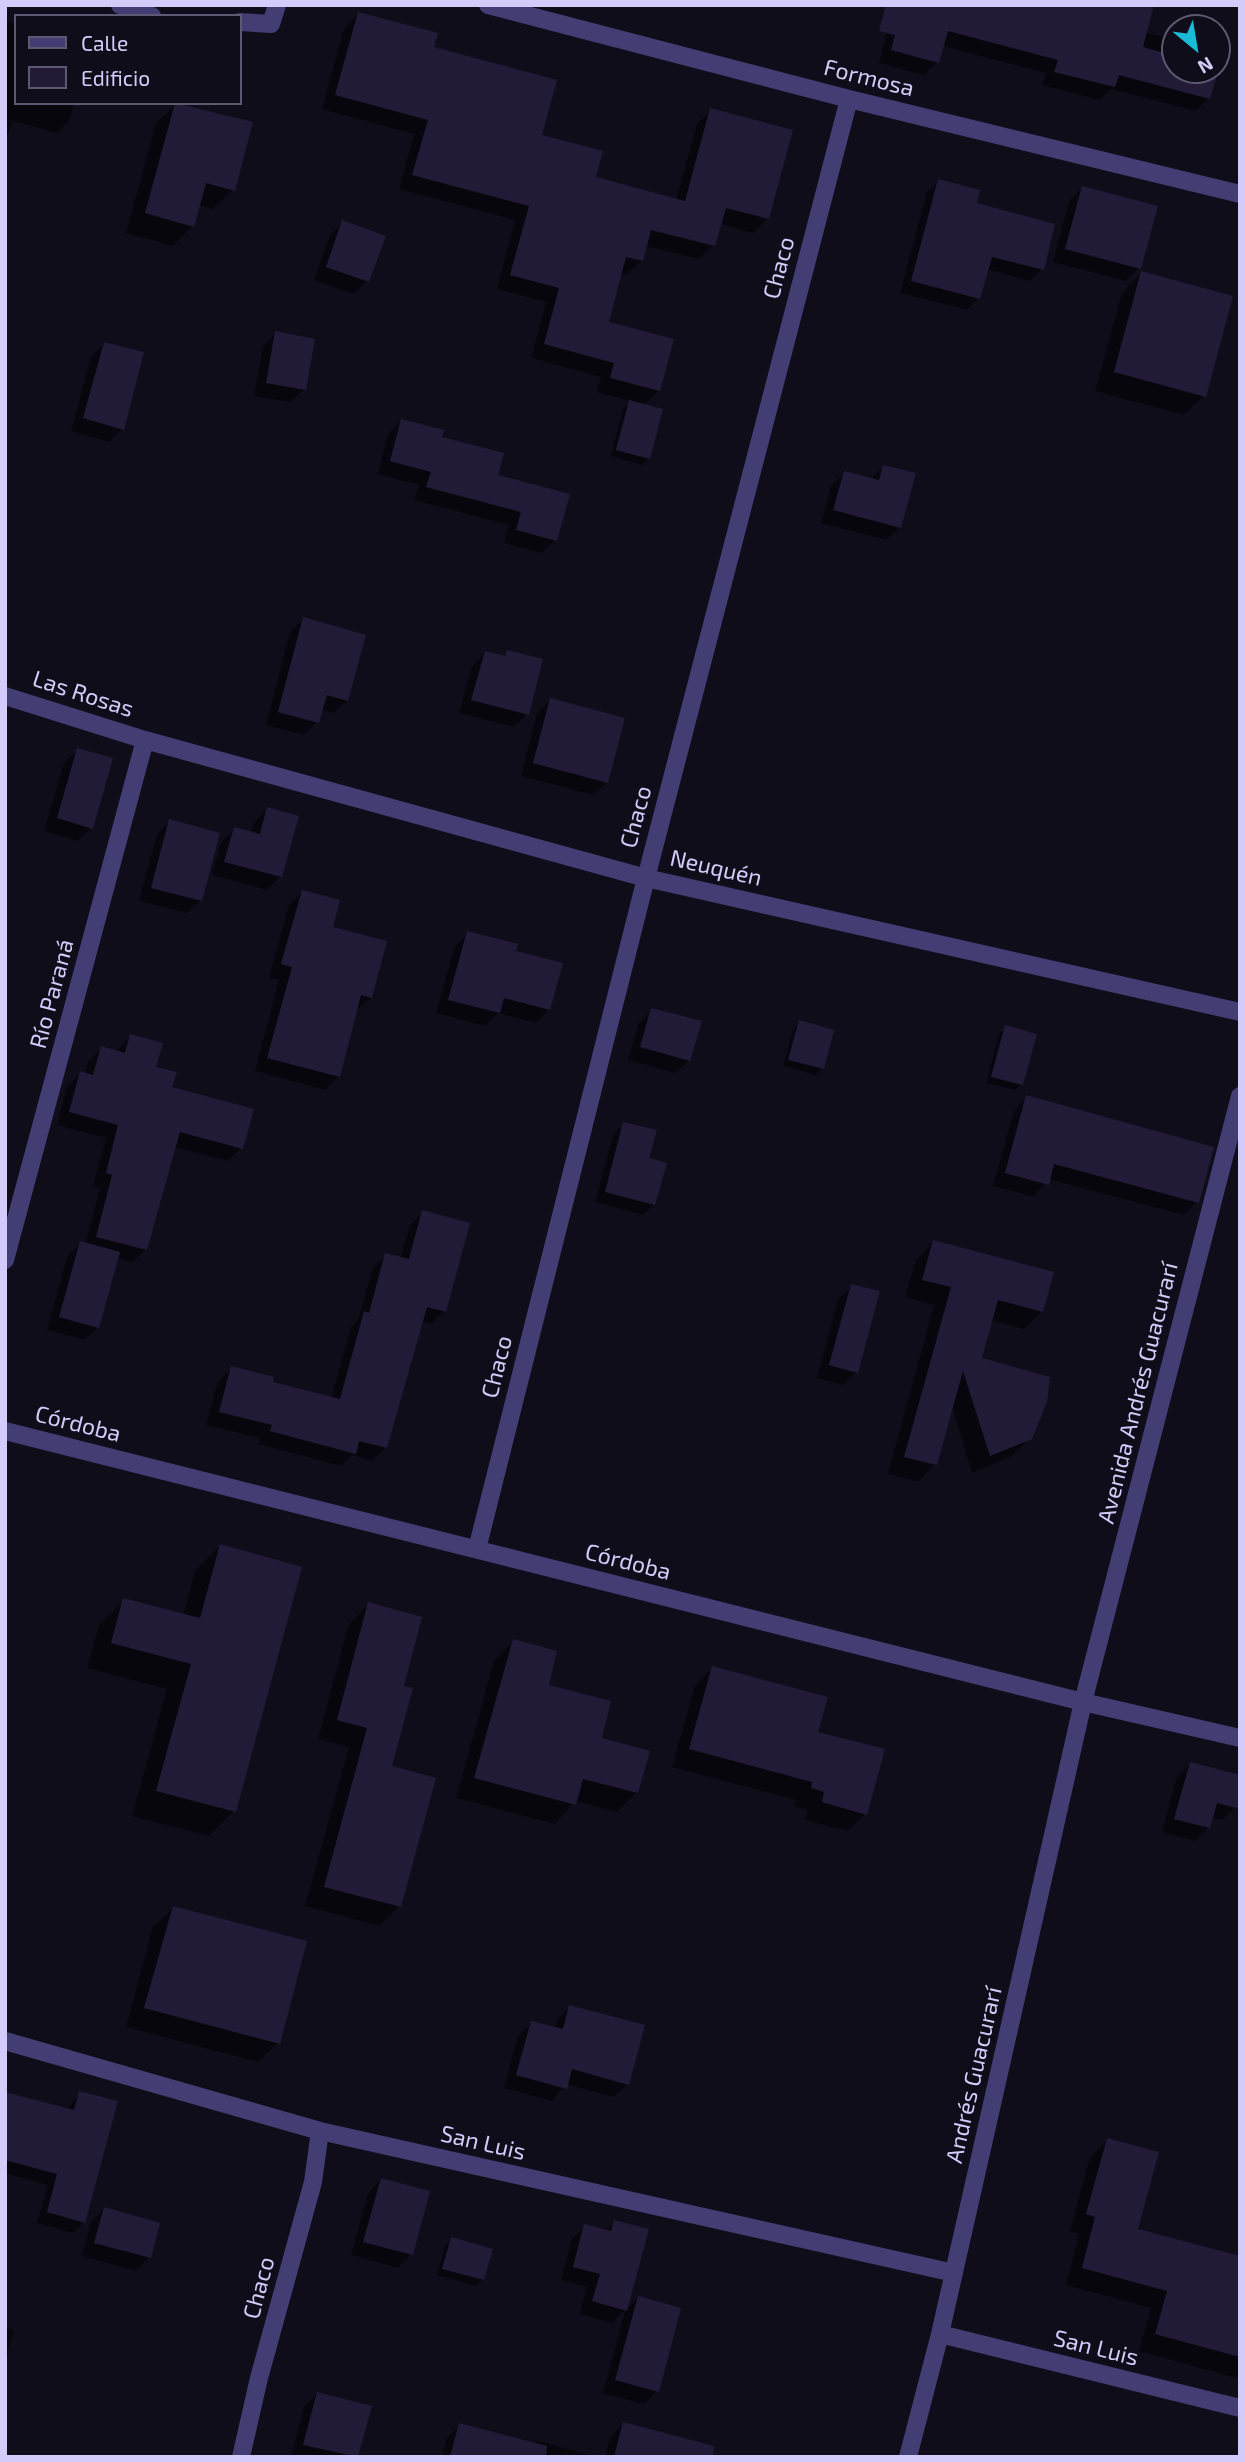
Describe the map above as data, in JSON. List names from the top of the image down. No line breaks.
{"streets":{"street":["Formosa","Chaco","Las Rosas","Neuquén","Río Paraná","Avenida Andrés Guacurarí","Córdoba","Andrés Guacurarí","San Luis"]},"crossings":[["Formosa","Chaco"],["Chaco","Neuquén"],["Chaco","Córdoba"],["Chaco","San Luis"],["Las Rosas","Neuquén"],["Las Rosas","Río Paraná"],["Neuquén","Río Paraná"],["Avenida Andrés Guacurarí","Córdoba"],["Avenida Andrés Guacurarí","Andrés Guacurarí"],["Córdoba","Andrés Guacurarí"],["Andrés Guacurarí","San Luis"]],"legend":["Calle","Edificio"],"north":"bottom right"}
